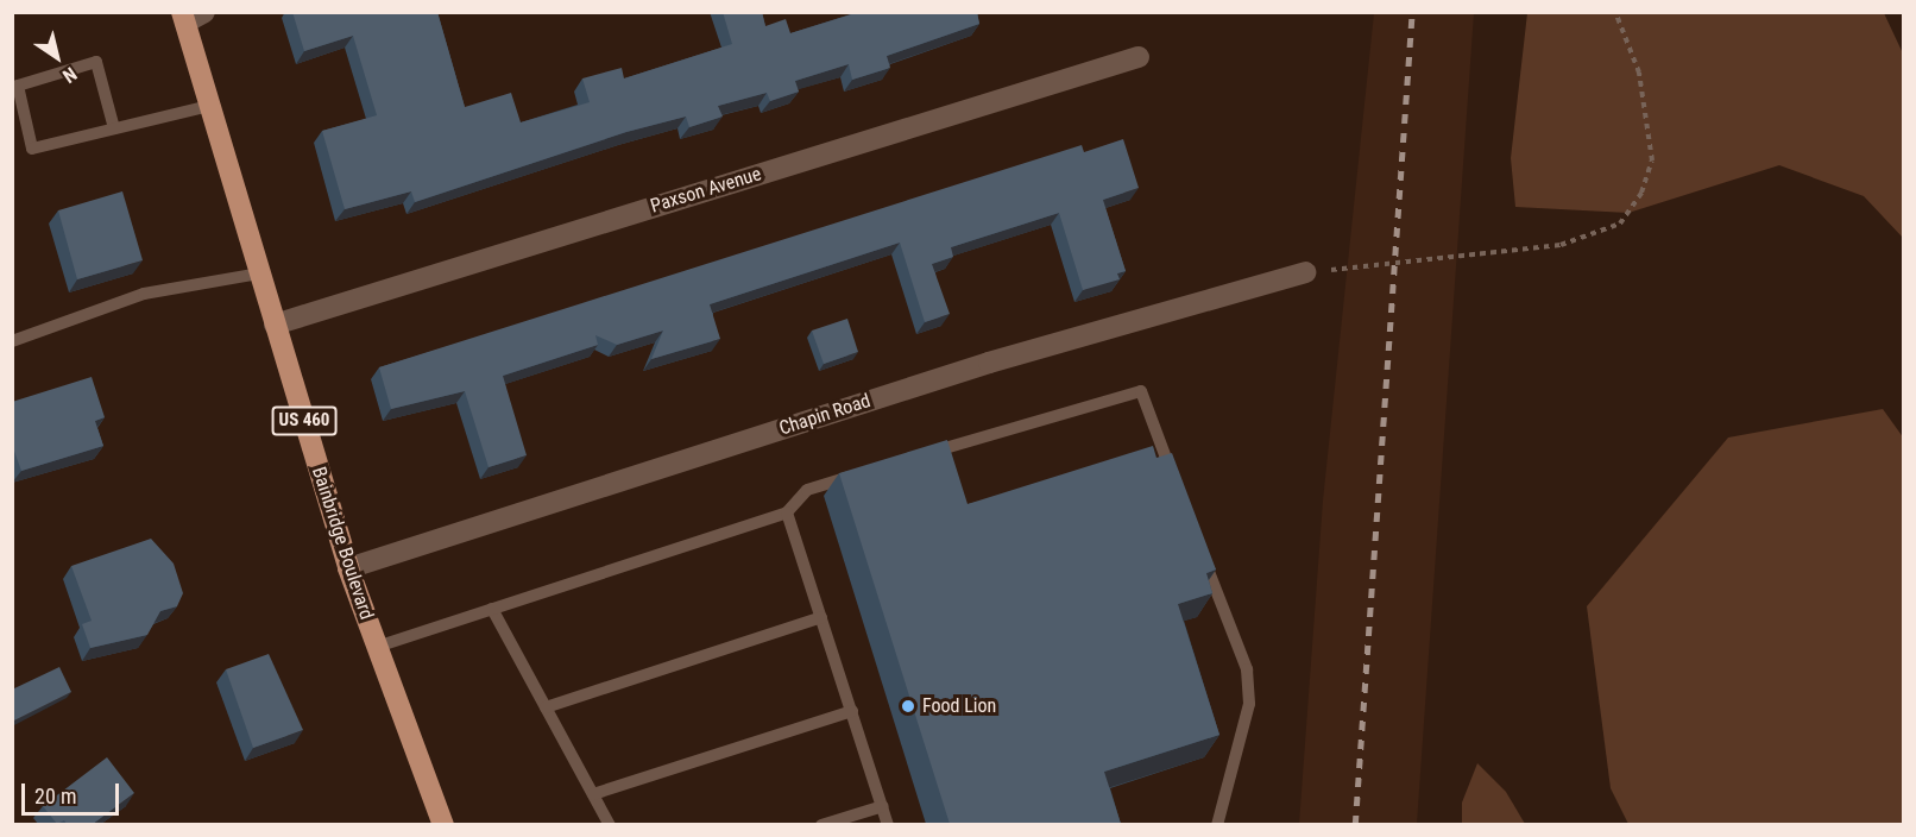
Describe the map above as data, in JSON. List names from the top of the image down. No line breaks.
{"streets":{"main road":["US 460","Bainbridge Boulevard"],"street":["Paxson Avenue","Chapin Road"]},"crossings":[["Paxson Avenue","Bainbridge Boulevard"],["Chapin Road","Bainbridge Boulevard"]],"places":["Food Lion"],"scale_bar":"20 m","north":"bottom right"}
